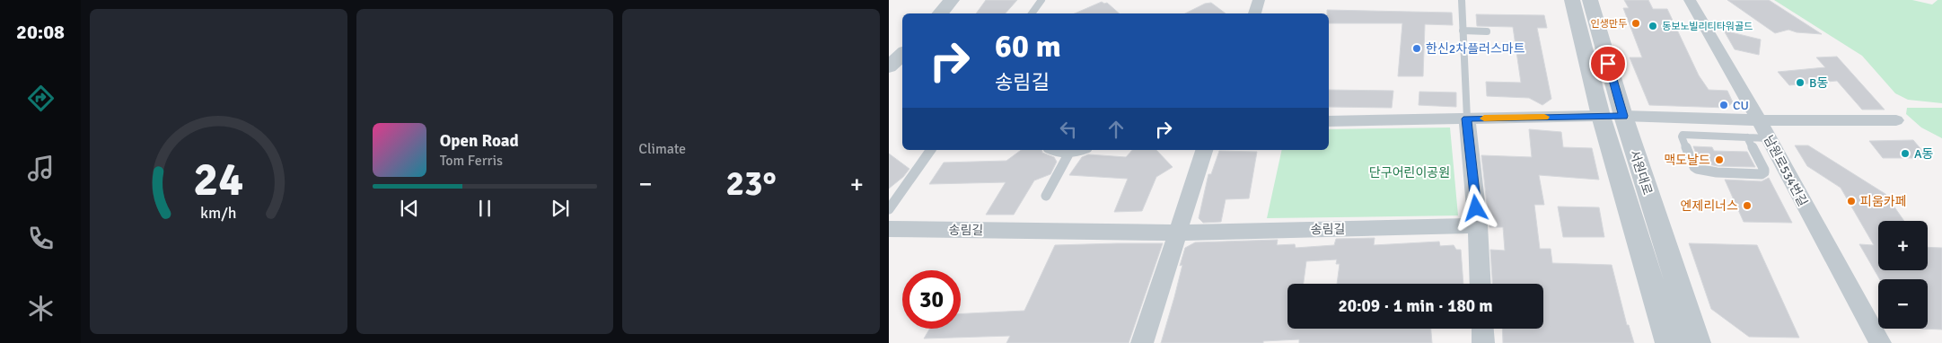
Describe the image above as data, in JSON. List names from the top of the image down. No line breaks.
{"streets":{"street":["남원로534번길","서원대로","송림길"]},"parks":["단구어린이공원"],"places":["인생만두","동보노빌리티타워골드","한신2차플러스마트","B동","CU","A동","맥도날드","피움카페","엔제리너스"],"page":{"tabs":"20:08","tile":"Climate","turn":["60 m","송림길"],"song":["Open Road","Tom Ferris"],"heat":["−","23°","+"],"map_buttons":["+","−"],"limit":"30","trip":"20:09 · 1 min · 180 m","gauge":["24","km/h"]}}
